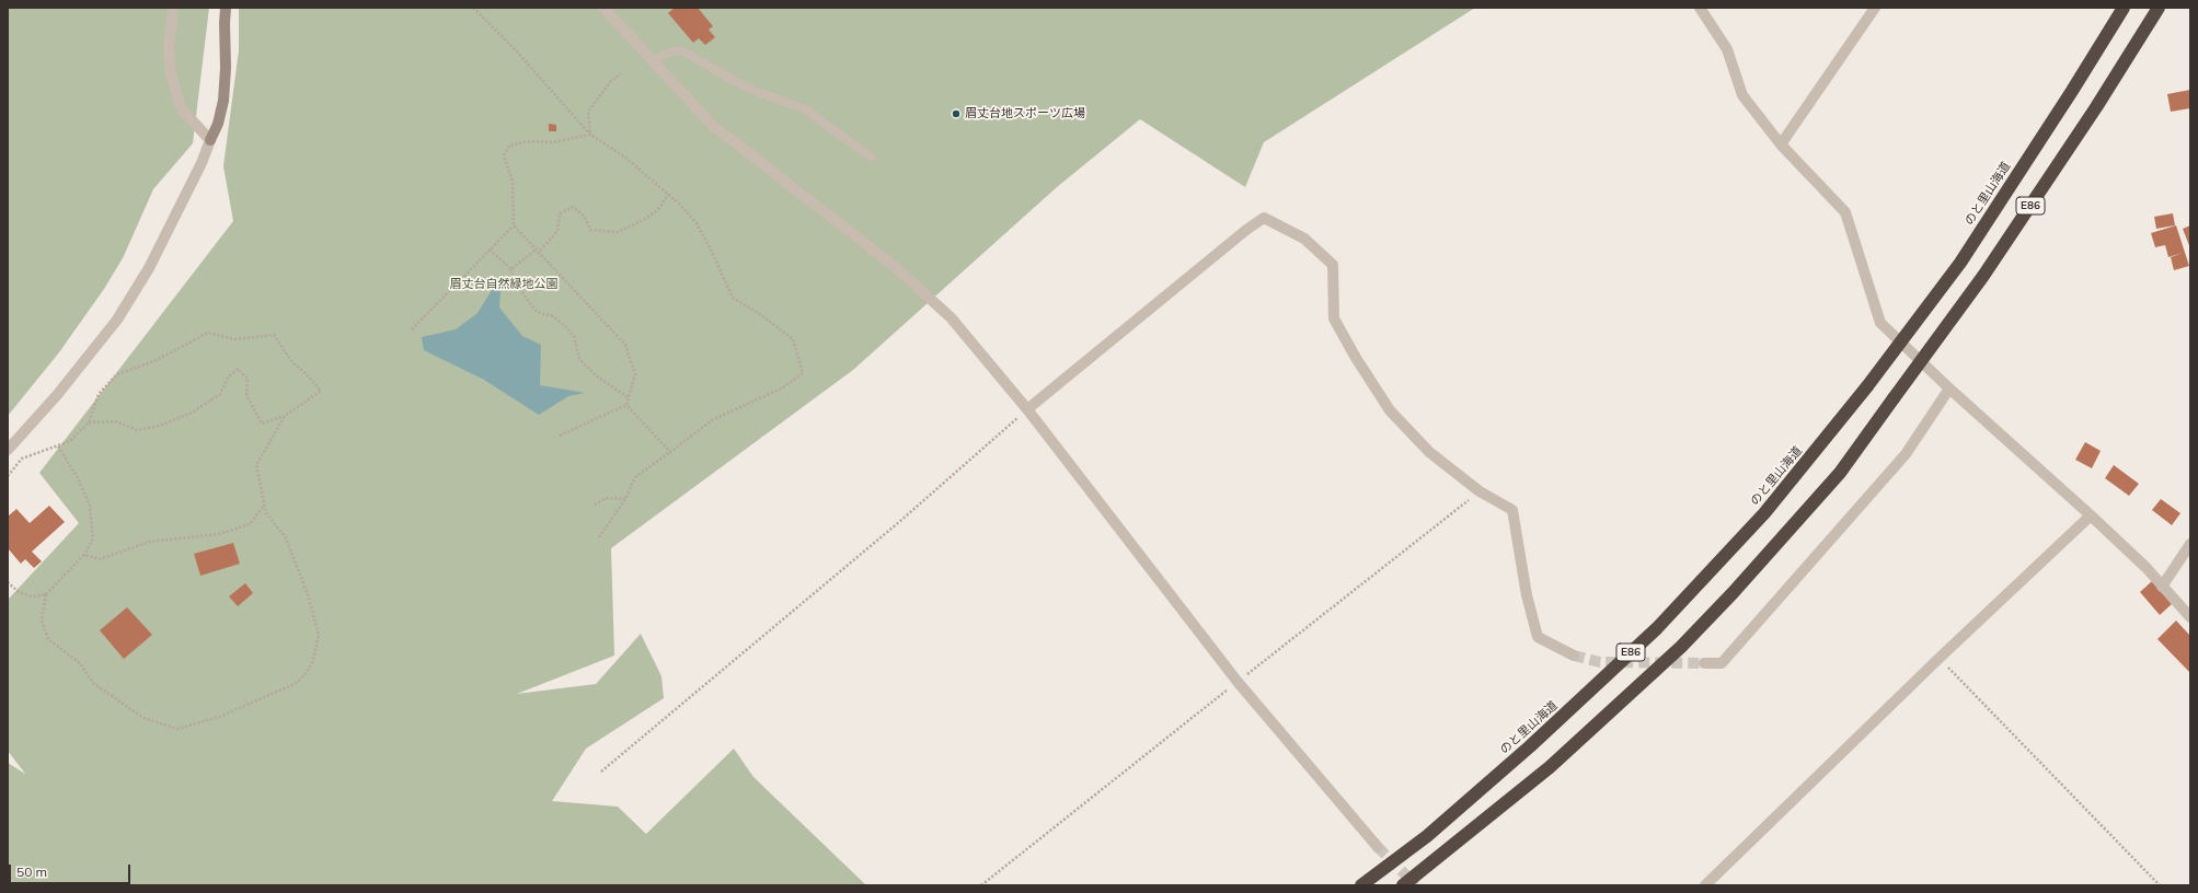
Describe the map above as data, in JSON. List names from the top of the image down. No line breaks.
{"streets":{"highway":["のと里山海道","E86"]},"parks":["眉丈台自然緑地公園"],"places":["眉丈台地スポーツ広場"],"scale_bar":"50 m"}
